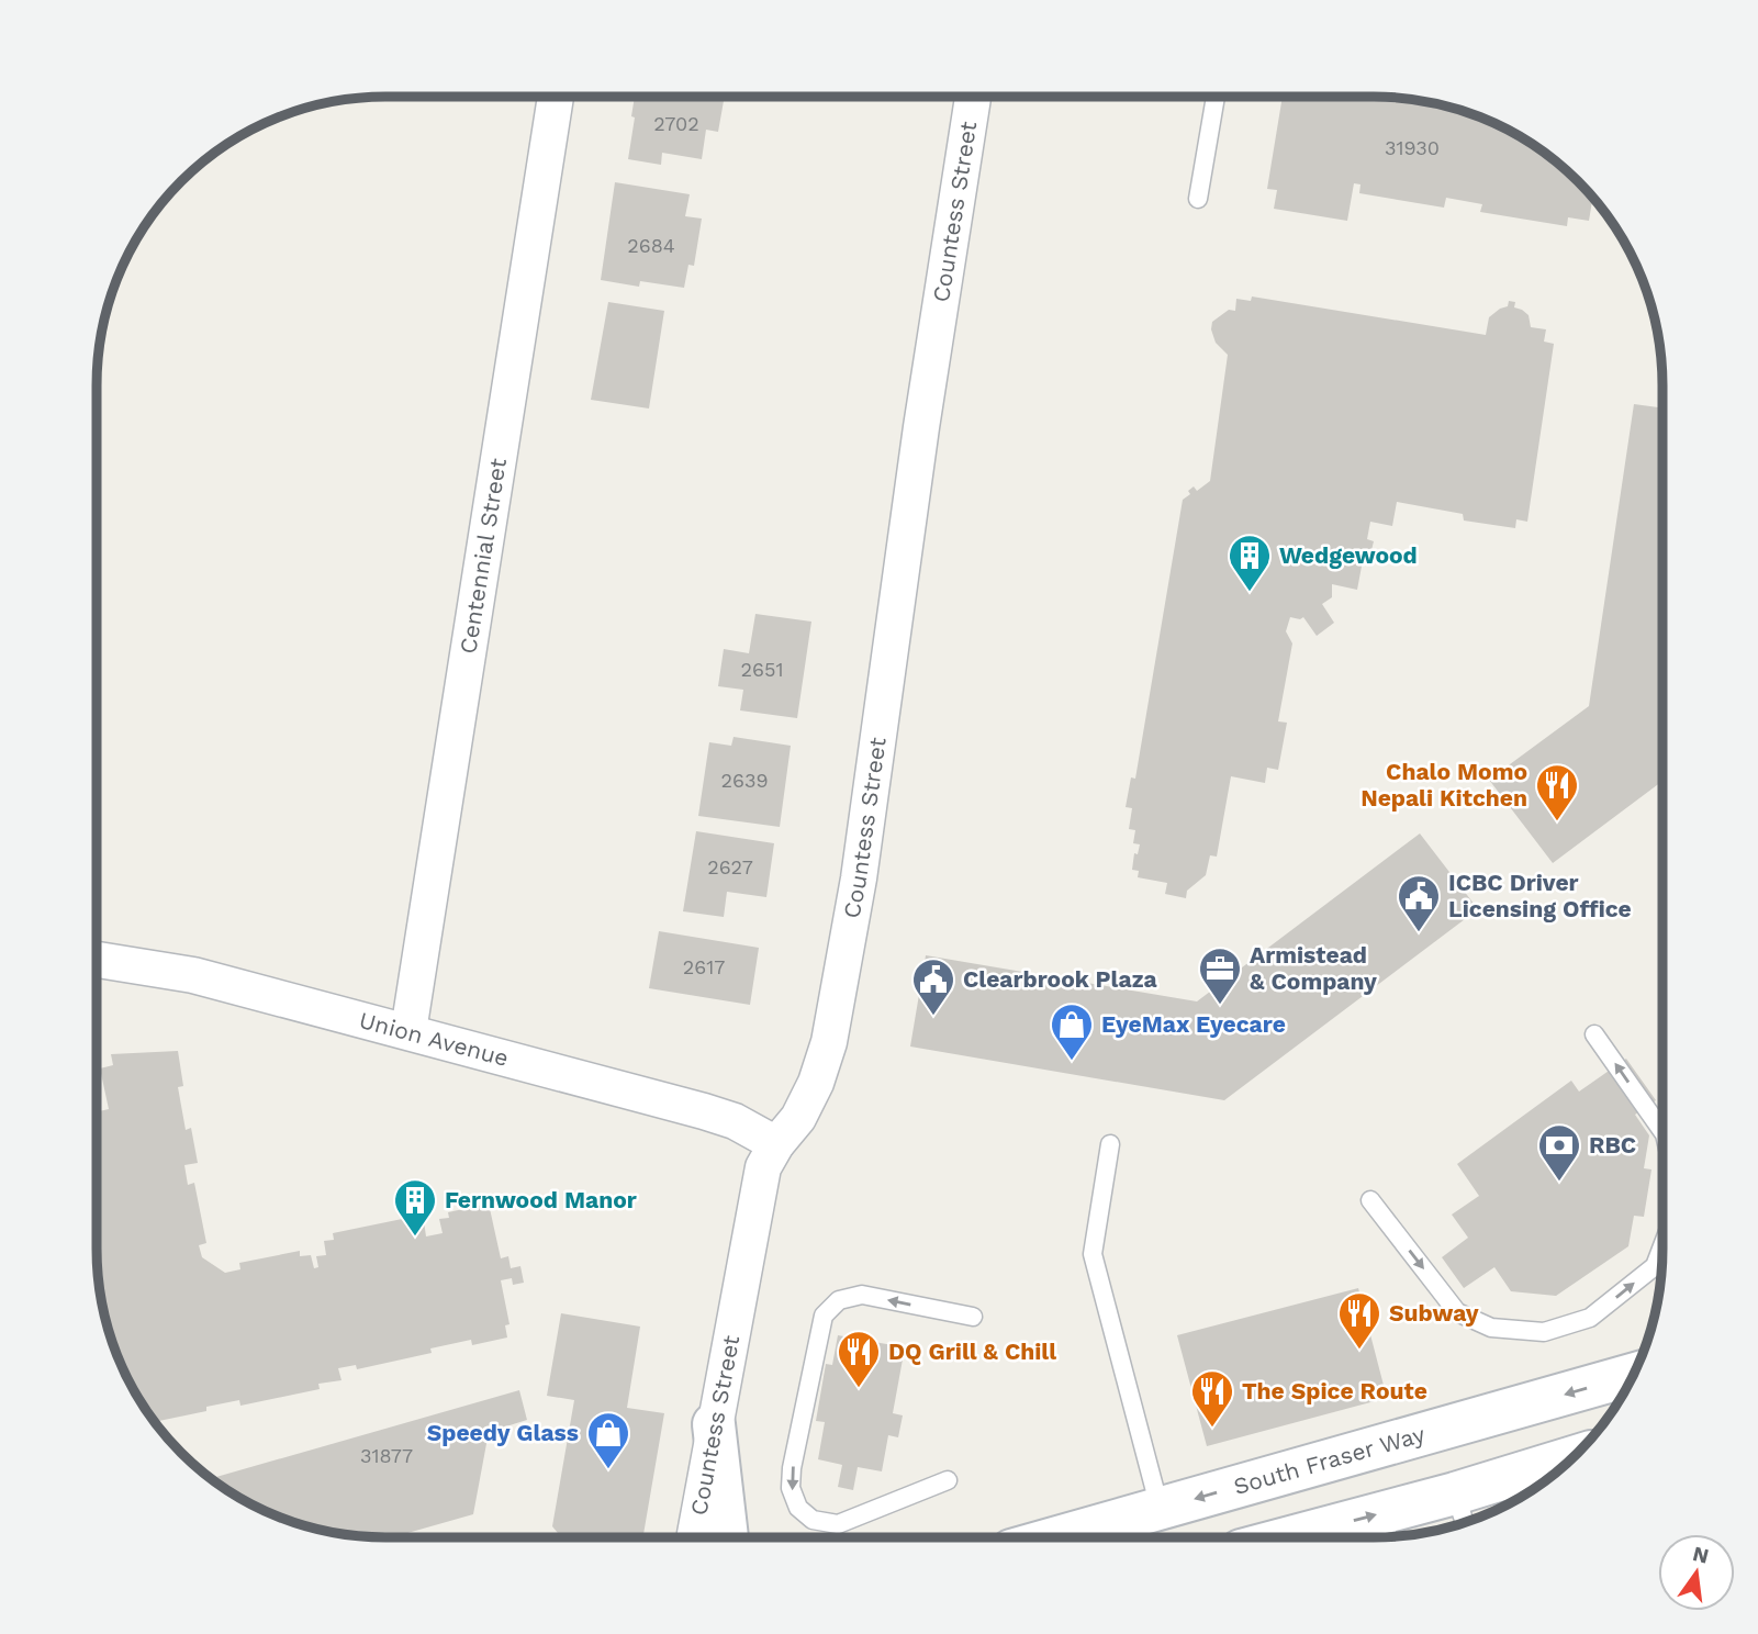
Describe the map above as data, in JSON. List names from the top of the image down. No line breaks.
{"streets":{"main road":["South Fraser Way"],"street":["Countess Street","Centennial Street","Union Avenue"]},"crossings":[["Countess Street","Union Avenue"],["Centennial Street","Union Avenue"]],"places":{"building":["Wedgewood","Fernwood Manor"],"restaurant":["Chalo Momo Nepali Kitchen","Subway","DQ Grill & Chill","The Spice Route"],"public building":["ICBC Driver Licensing Office","Clearbrook Plaza"],"office":["Armistead & Company"],"shop":["EyeMax Eyecare","Speedy Glass"],"bank":["RBC"]},"house_numbers":["2702","31930","2684","2651","2639","2627","2617","31877"],"north":"top"}
